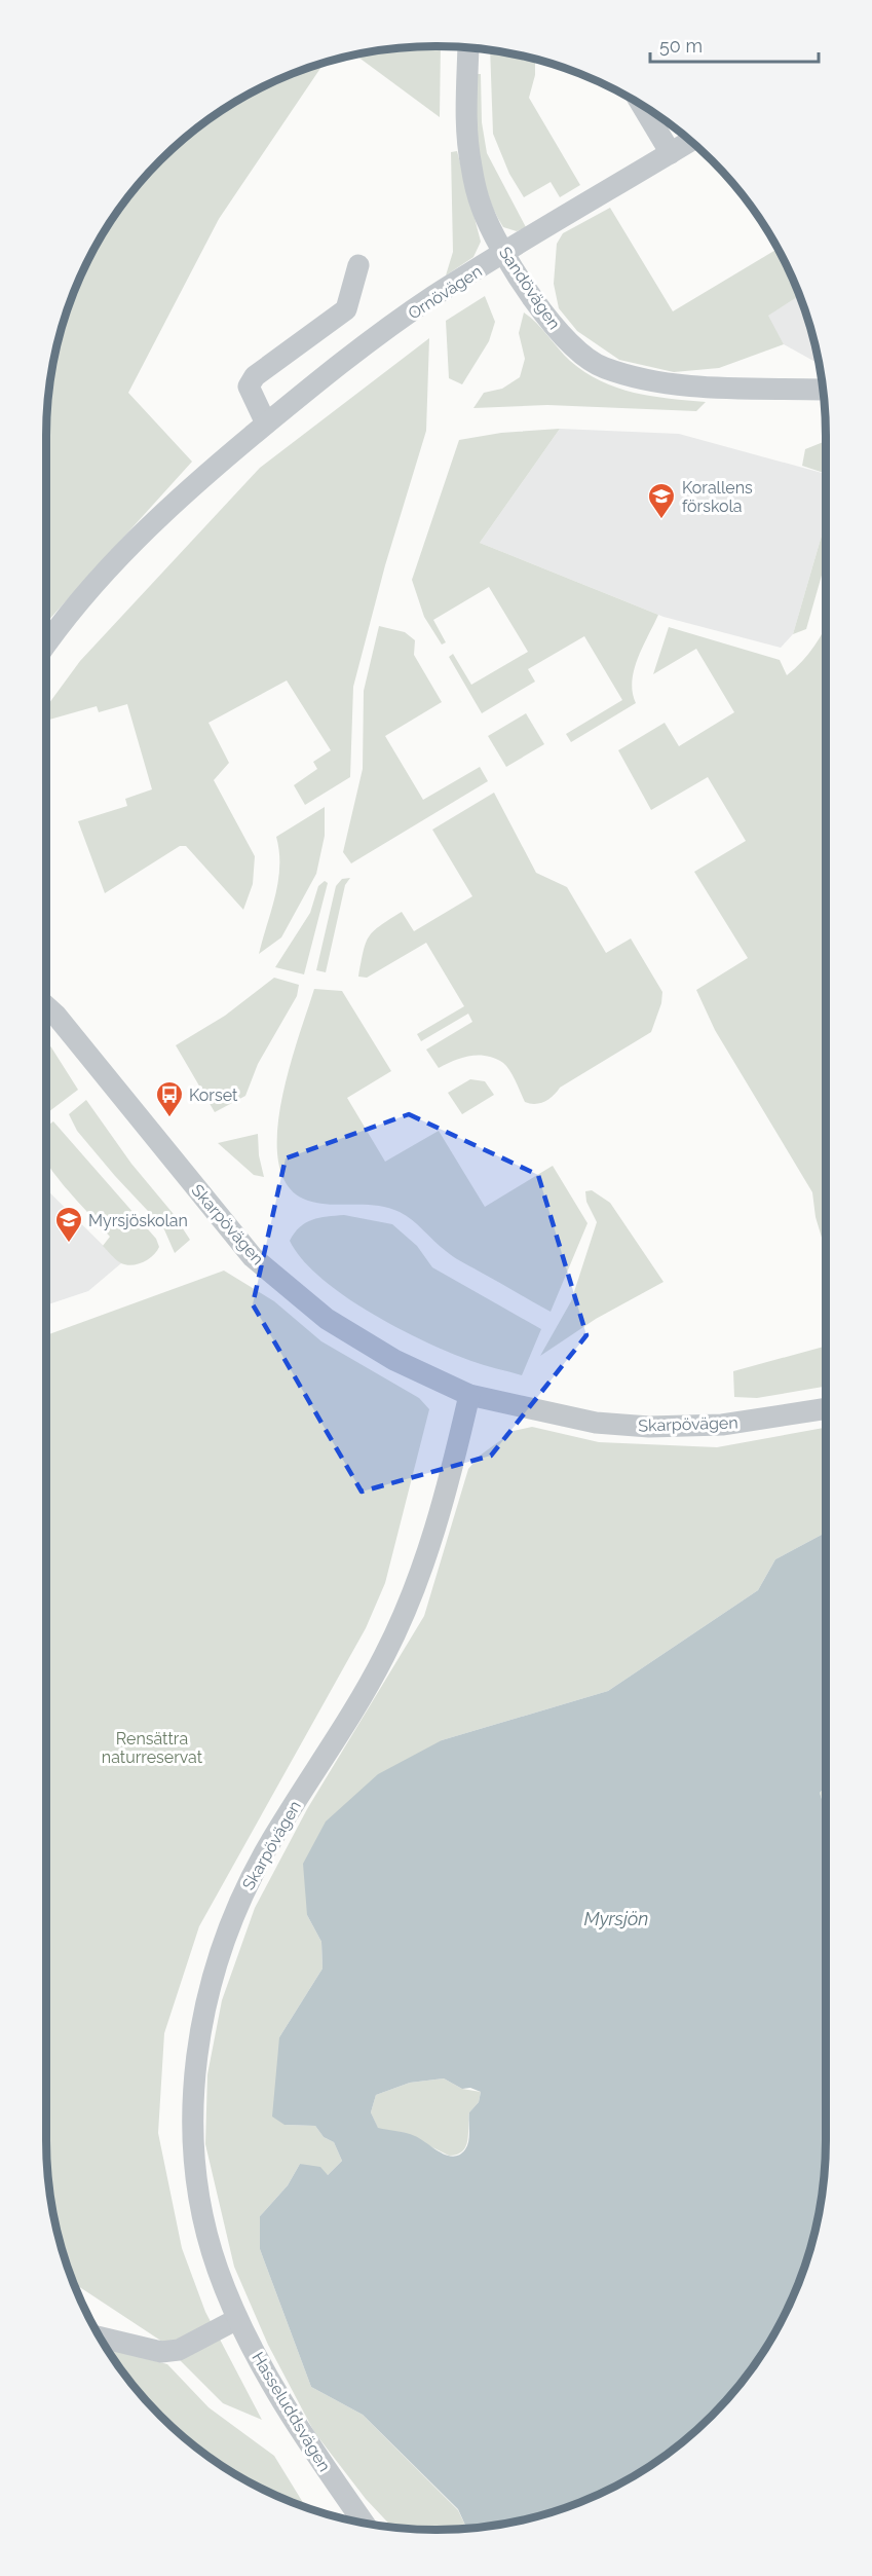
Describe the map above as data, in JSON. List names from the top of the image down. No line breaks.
{"streets":{"street":["Sandövägen","Ornövägen","Skarpövägen","Hasseluddsvägen"]},"crossings":[["Sandövägen","Ornövägen"],["Skarpövägen","Hasseluddsvägen"]],"water":["Myrsjön"],"parks":["Rensättra naturreservat"],"places":{"school or university":["Korallens förskola","Myrsjöskolan"],"bus stop":["Korset"]},"scale_bar":"50 m"}
